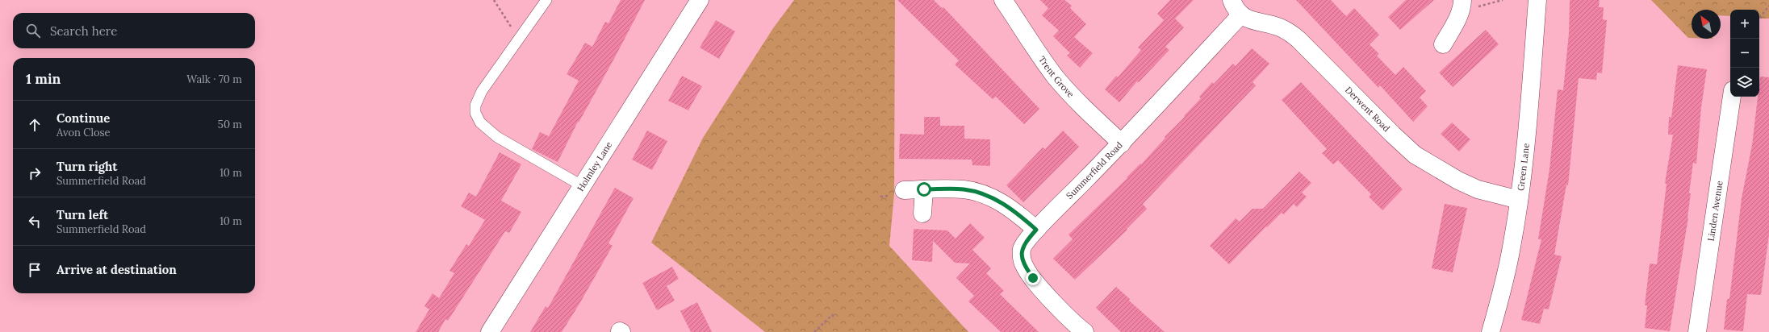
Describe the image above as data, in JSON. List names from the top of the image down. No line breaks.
{"streets":{"street":["Trent Grove","Derwent Road","Holmley Lane","Green Lane","Summerfield Road","Linden Avenue"]},"crossings":[["Trent Grove","Summerfield Road"],["Derwent Road","Green Lane"],["Derwent Road","Summerfield Road"]],"north":"top left","page":{"map_buttons":["+","−"],"search":"Search here","heading":["1 min","Walk · 70 m"],"list":[["Continue","Avon Close","50 m"],["Turn right","Summerfield Road","10 m"],["Turn left","Summerfield Road","10 m"],"Arrive at destination"]}}
